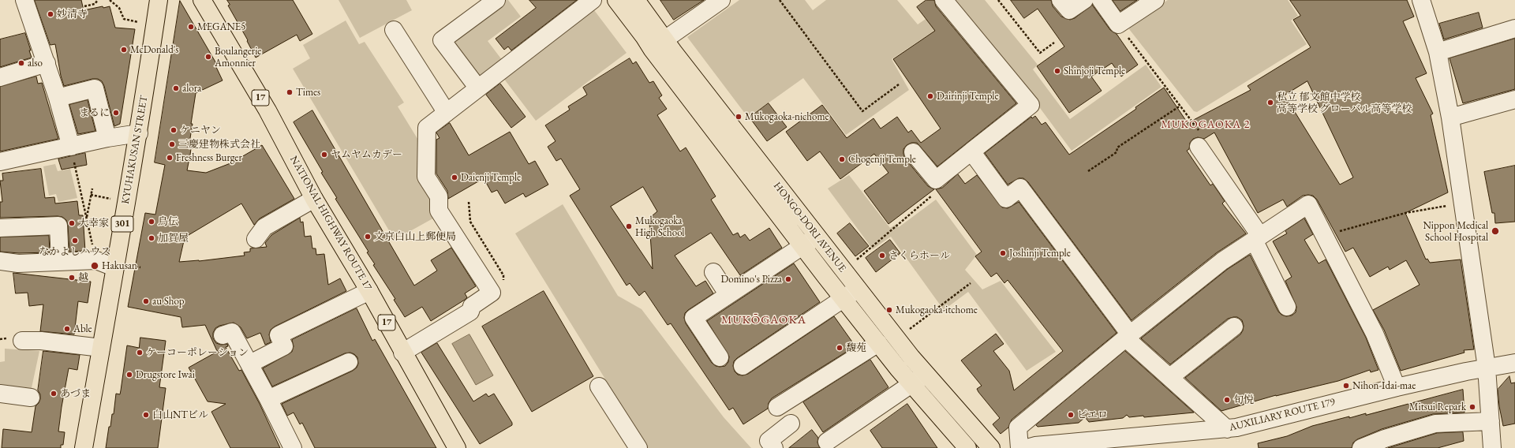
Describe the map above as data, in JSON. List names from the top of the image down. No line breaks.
{"streets":{"main road":["17","KYUHAKUSAN STREET","NATIONAL HIGHWAY ROUTE 17","301","HONGO-DORI AVENUE"],"street":["AUXILIARY ROUTE 179"]},"districts":["MUKOGAOKA 2","MUKŌGAOKA"],"places":["妙清寺","MEGANE5","McDonald's","Boulangerie Amonnier","also","Shinjoji Temple","alora","Times","Dairinji Temple","私立 郁文館中学校 高等学校 グローバル高等学校","まるに","Mukogaoka-nichome","ケニヤン","三慶建物株式会社","ヤムヤムカデー","Freshness Burger","Chogenji Temple","Daienji Temple","鳥伝","大幸家","Mukogaoka High School","Nippon Medical School Hospital","文京白山上郵便局","加賀屋","なかよしハウス","Joshinji Temple","さくらホール","Hakusan","越","Domino's Pizza","au Shop","Mukogaoka-itchome","Able","馥苑","ケーコーポレーション","Drugstore Iwai","Nihon-Idai-mae","あづま","旬悦","Mitsui Repark","白山NTビル","ピエロ"]}
